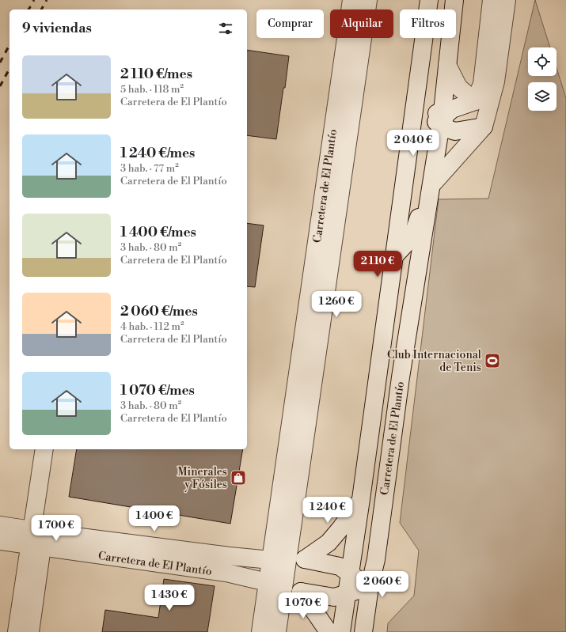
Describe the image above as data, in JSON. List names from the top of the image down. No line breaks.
{"streets":{"street":["Carretera de El Plantío"]},"places":{"sports":["Club Internacional de Tenis"],"shop":["Minerales y Fósiles"]},"page":{"chip":["Comprar","Alquilar","Filtros"],"heading":"9 viviendas","list":[{"name":"2 110 €/mes","note":"5 hab. · 118 m² · Carretera de El Plantío"},{"name":"1 240 €/mes","note":"3 hab. · 77 m² · Carretera de El Plantío"},{"name":"1 400 €/mes","note":"3 hab. · 80 m² · Carretera de El Plantío"},{"name":"2 060 €/mes","note":"4 hab. · 112 m² · Carretera de El Plantío"},{"name":"1 070 €/mes","note":"3 hab. · 80 m² · Carretera de El Plantío"}],"price":["2 040 €","2 110 €","1 260 €","1 240 €","1 400 €","1 700 €","2 060 €","1 430 €","1 070 €"]}}
